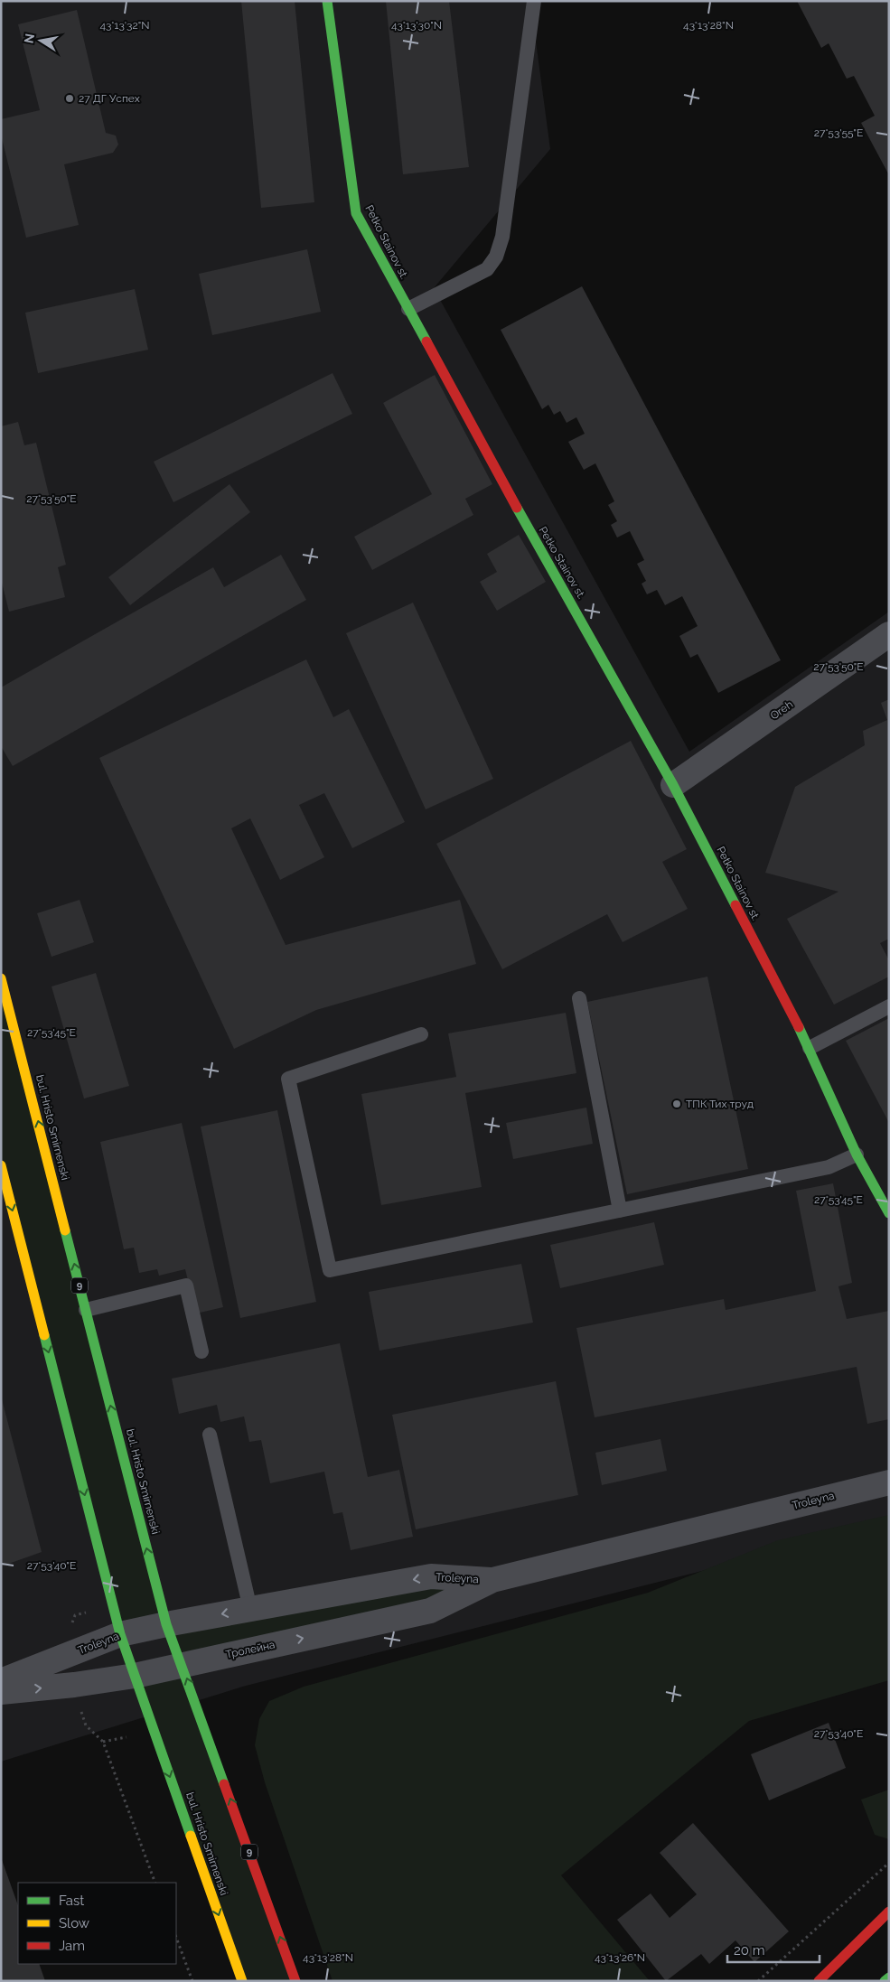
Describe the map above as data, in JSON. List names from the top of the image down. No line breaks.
{"streets":{"main road":["Petko Stainov st.","bul. Hristo Smirnenski","9"],"street":["Oreh","Troleyna","Тролейна"]},"crossings":[["Petko Stainov st.","Oreh"],["bul. Hristo Smirnenski","Troleyna"],["bul. Hristo Smirnenski","Тролейна"],["Troleyna","Тролейна"]],"one_way":["Troleyna","Тролейна"],"places":["27 ДГ Успех","ТПК Тих труд"],"legend":["Fast","Slow","Jam"],"scale_bar":"20 m","north":"left","coordinates":["43°13'32\"N","43°13'30\"N","43°13'28\"N","27°53'55\"E","27°53'50\"E","27°53'45\"E","27°53'40\"E","43°13'26\"N"]}
